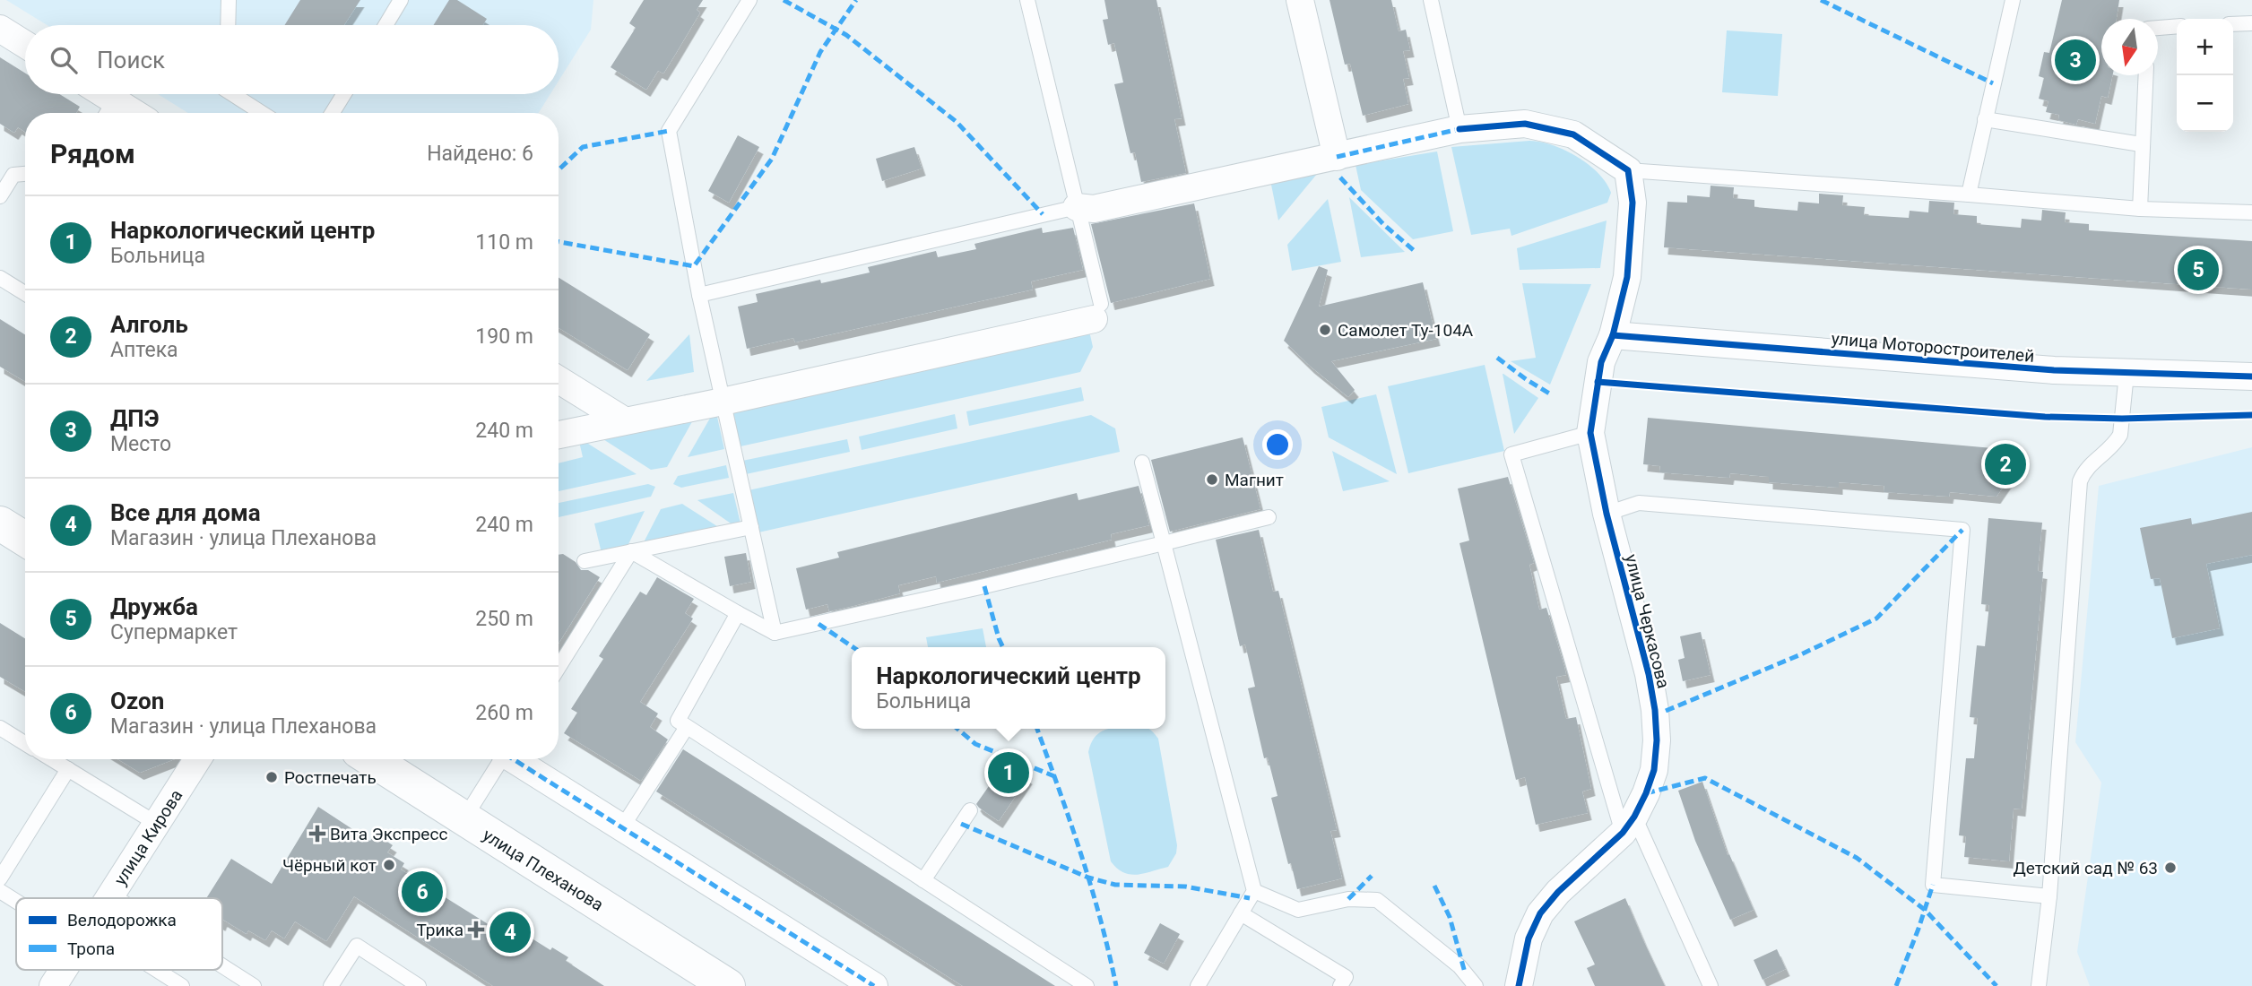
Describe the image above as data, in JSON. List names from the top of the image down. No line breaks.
{"streets":{"main road":["улица Плеханова"],"street":["улица Моторостроителей","улица Черкасова","улица Кирова"]},"crossings":[["улица Моторостроителей","улица Черкасова"]],"places":{"other":["Самолет Ту-104А","Магнит","Ростпечать","Чёрный кот","Детский сад № 63"],"health":["Вита Экспресс","Трика"]},"legend":["Велодорожка","Тропа"],"north":"bottom","page":{"map_buttons":["+","−"],"search":"Поиск","pins":["3","5","2","1","6","4"],"heading":["Рядом","Найдено: 6"],"list":[{"mark":"1","name":"Наркологический центр","note":"Больница","value":"110 m"},{"mark":"2","name":"Алголь","note":"Аптека","value":"190 m"},{"mark":"3","name":"ДПЭ","note":"Место","value":"240 m"},{"mark":"4","name":"Все для дома","note":"Магазин · улица Плеханова","value":"240 m"},{"mark":"5","name":"Дружба","note":"Супермаркет","value":"250 m"},{"mark":"6","name":"Ozon","note":"Магазин · улица Плеханова","value":"260 m"}],"popup":["Наркологический центр","Больница"]}}
